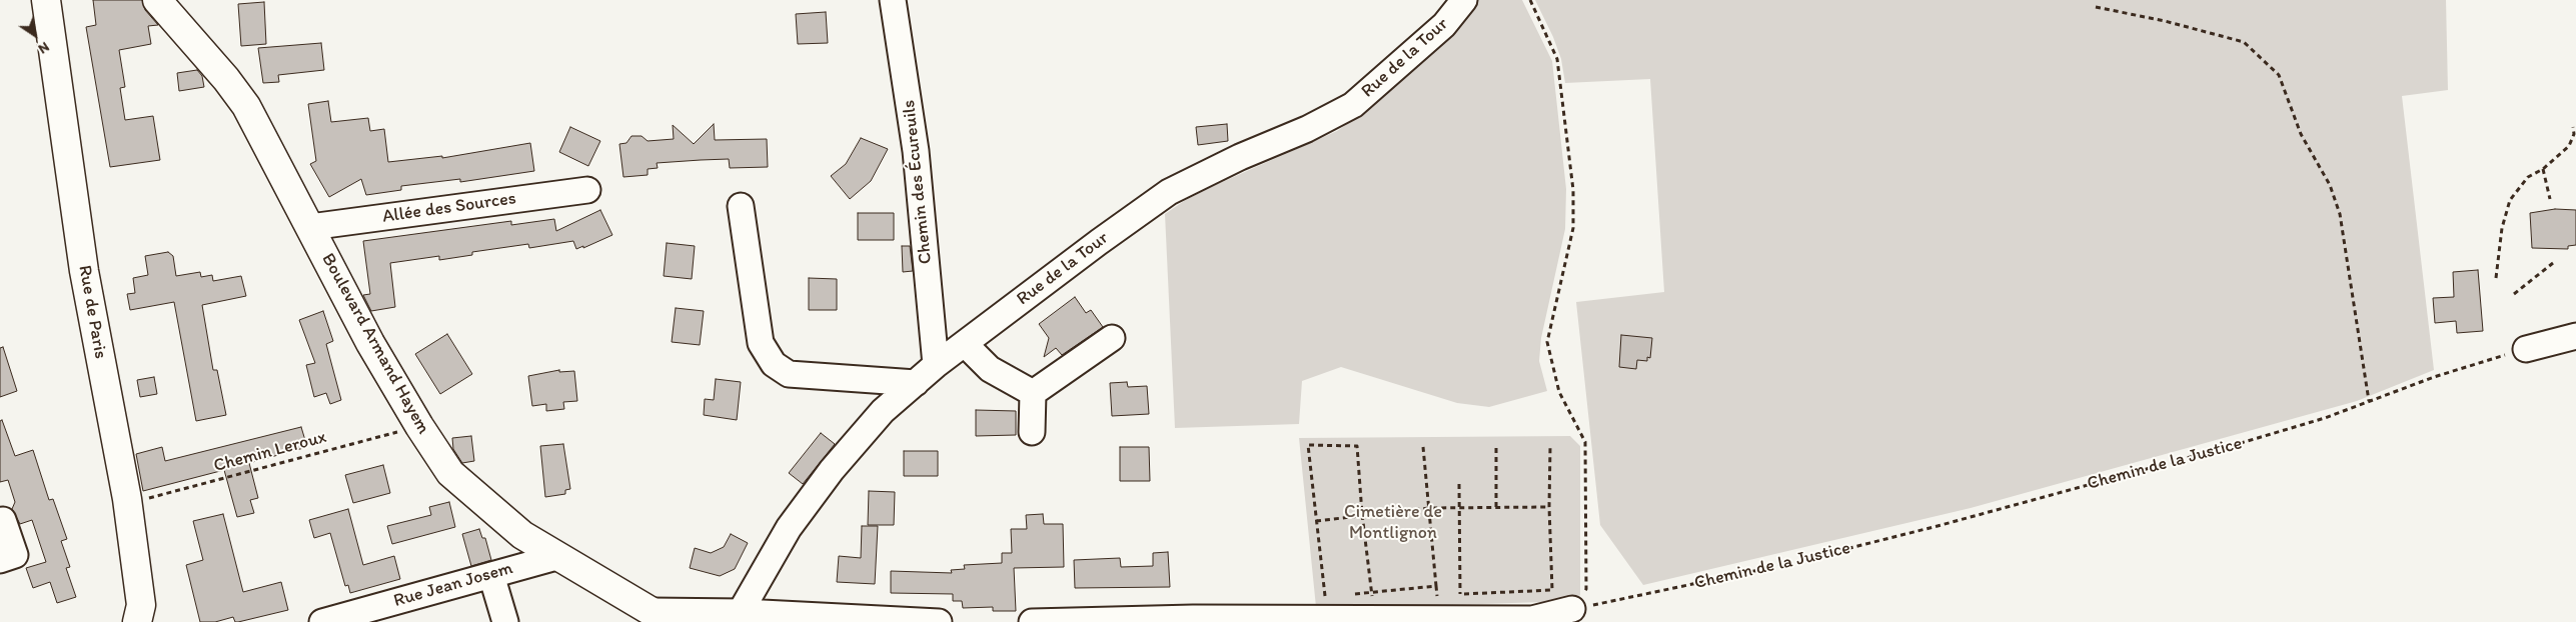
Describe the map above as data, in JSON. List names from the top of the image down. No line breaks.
{"streets":{"main road":["Rue de Paris","Boulevard Armand Hayem"],"street":["Rue de la Tour","Chemin des Écureuils","Allée des Sources","Rue Jean Josem"],"path":["Chemin Leroux","Chemin de la Justice"]},"crossings":[["Rue de la Tour","Chemin des Écureuils"],["Allée des Sources","Boulevard Armand Hayem"],["Rue de Paris","Chemin Leroux"],["Boulevard Armand Hayem","Chemin Leroux"],["Boulevard Armand Hayem","Rue Jean Josem"]],"parks":["Cimetière de Montlignon"],"north":"bottom right"}
